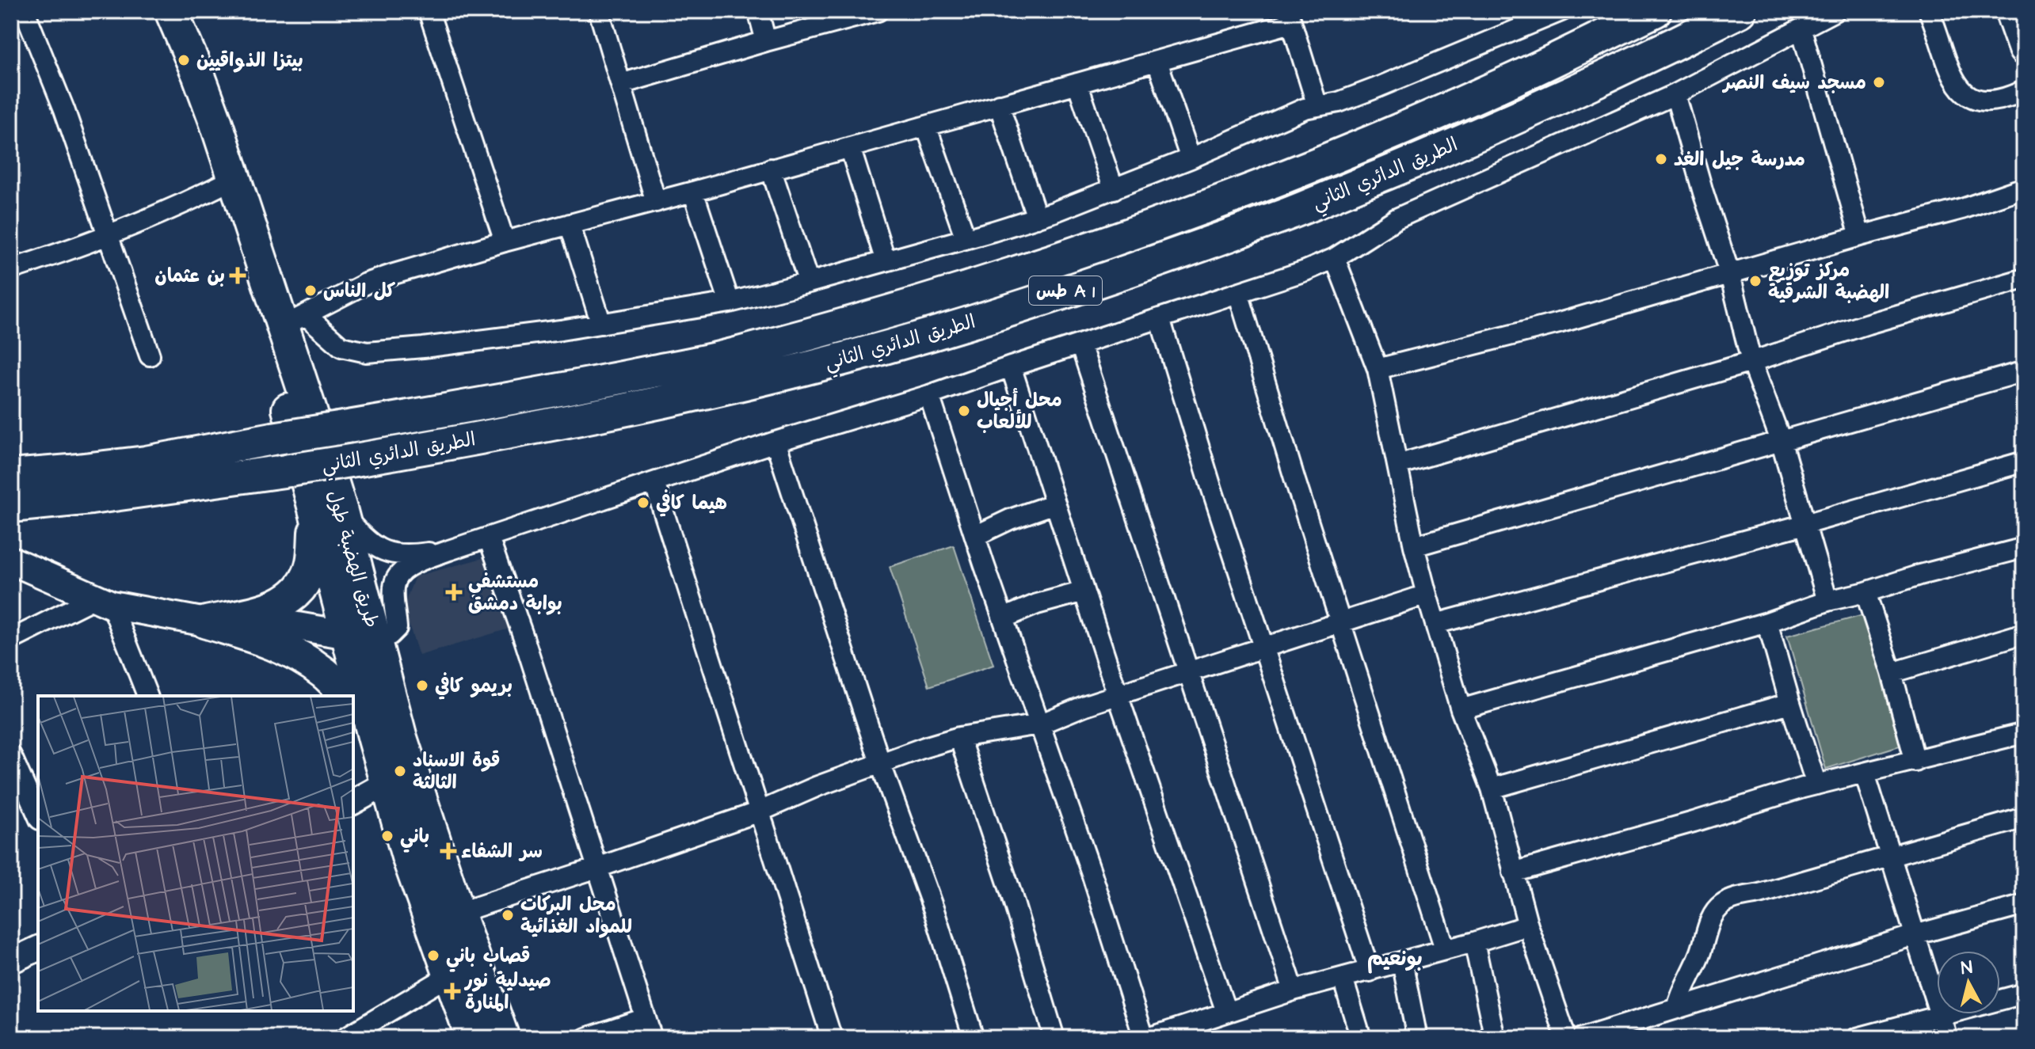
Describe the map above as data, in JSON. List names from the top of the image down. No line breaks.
{"streets":{"highway":["الطريق الدائري الثاني","طس A 1","طريق الهضبة طول"]},"districts":["بونعيم"],"places":{"other":["بيتزا الذواقيين","مسجد سيف النصر","مدرسة جيل الغد","مركز توزيع الهضبة الشرقية","كل الناس","محل أجيال للألعاب","هيما كافي","بريمو كافي","قوة الاسناد الثالثة","باني","محل البركات للمواد الغذائية","قصاب باني"],"health":["بن عثمان","مستشفي بوابة دمشق","سر الشفاء","صيدلية نور المنارة"]},"north":"top"}
